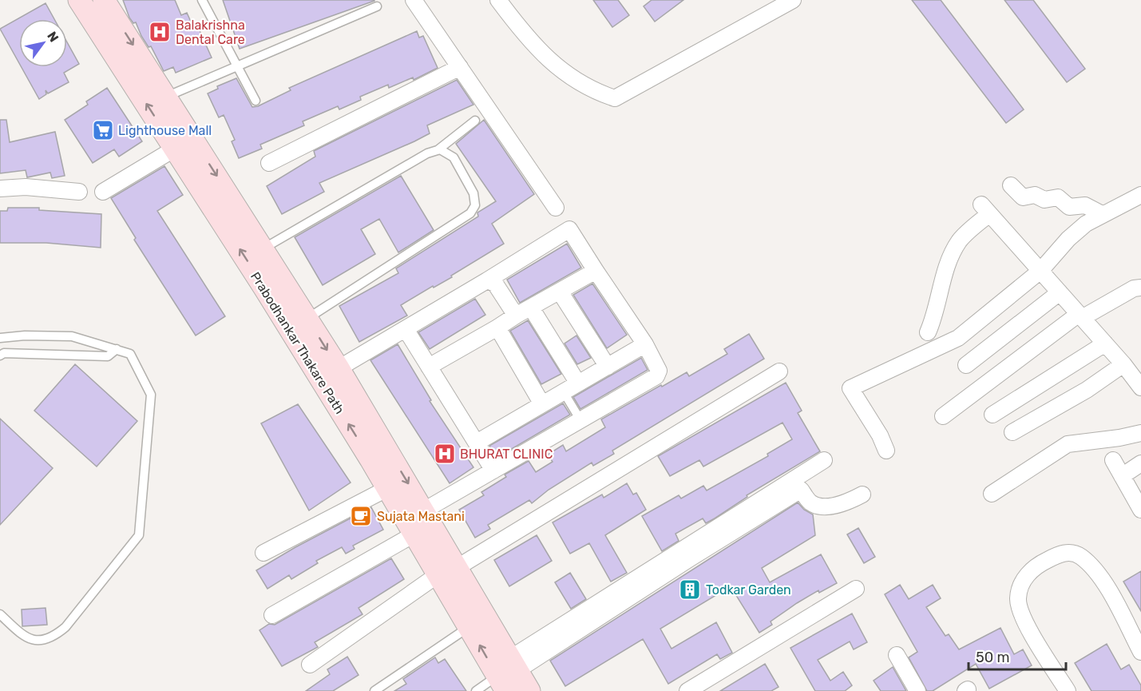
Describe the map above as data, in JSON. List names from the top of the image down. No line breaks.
{"streets":{"main road":["Prabodhankar Thakare Path"]},"places":{"hospital":["Balakrishna Dental Care","BHURAT CLINIC"],"supermarket":["Lighthouse Mall"],"cafe":["Sujata Mastani"],"building":["Todkar Garden"]},"scale_bar":"50 m","north":"top right"}
